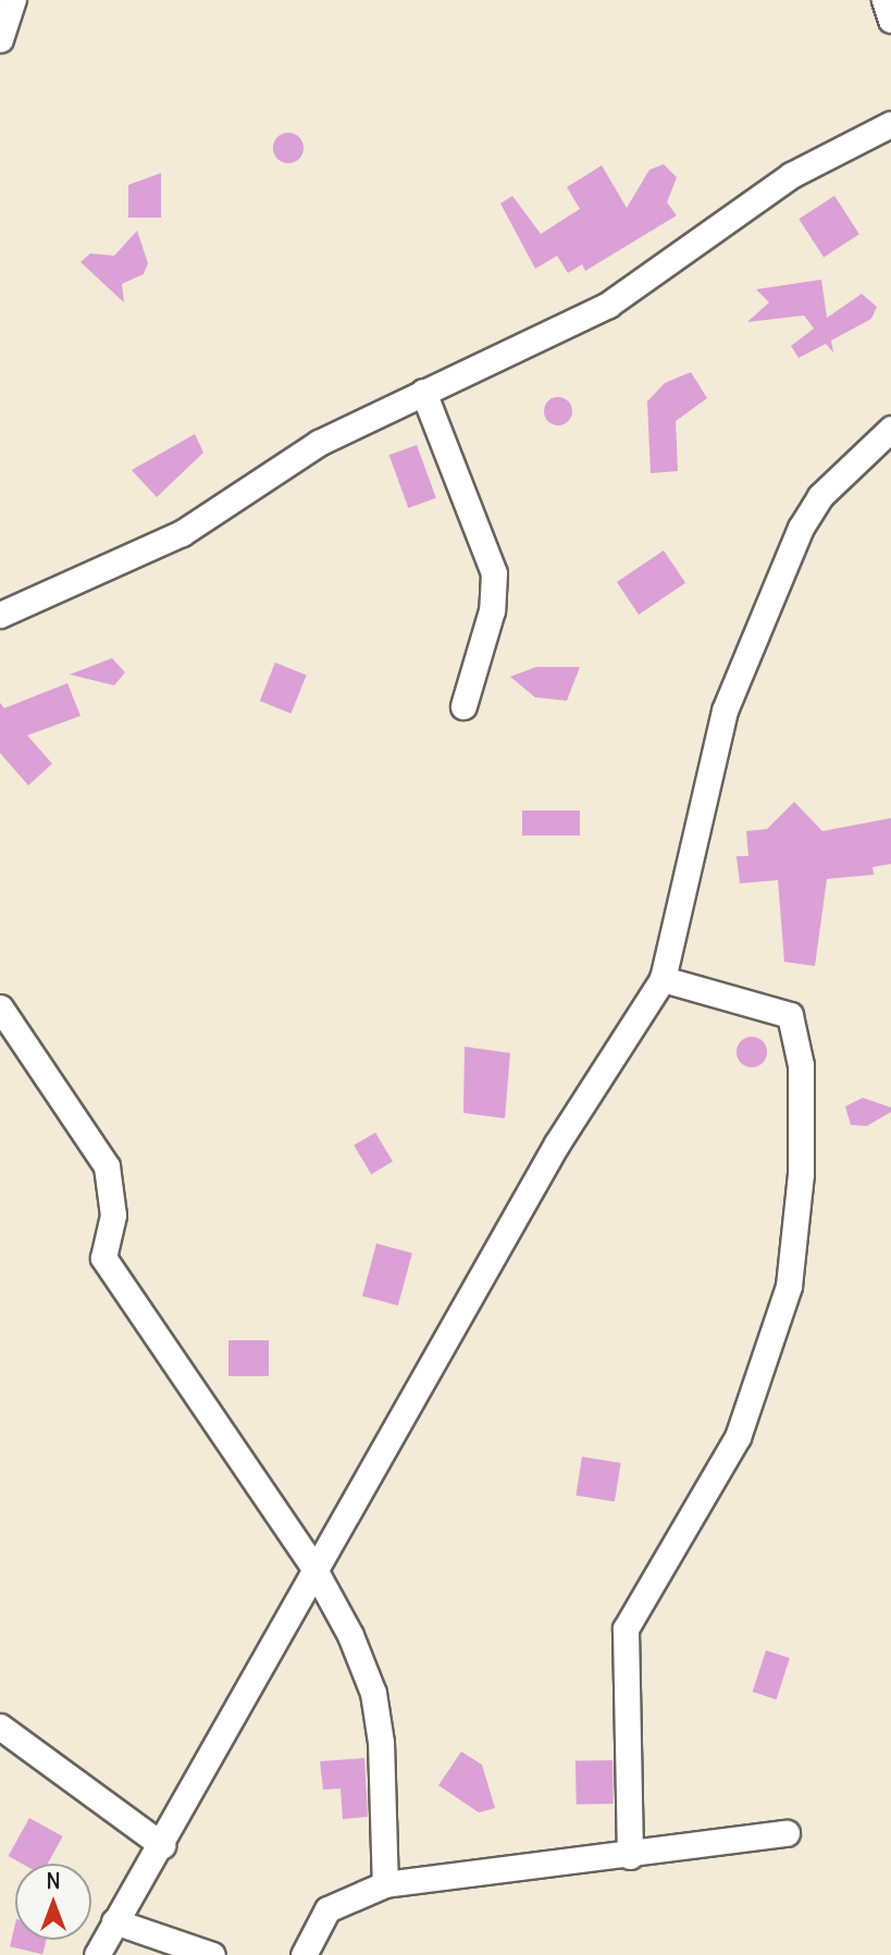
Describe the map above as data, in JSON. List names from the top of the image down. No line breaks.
{"north":"top"}
